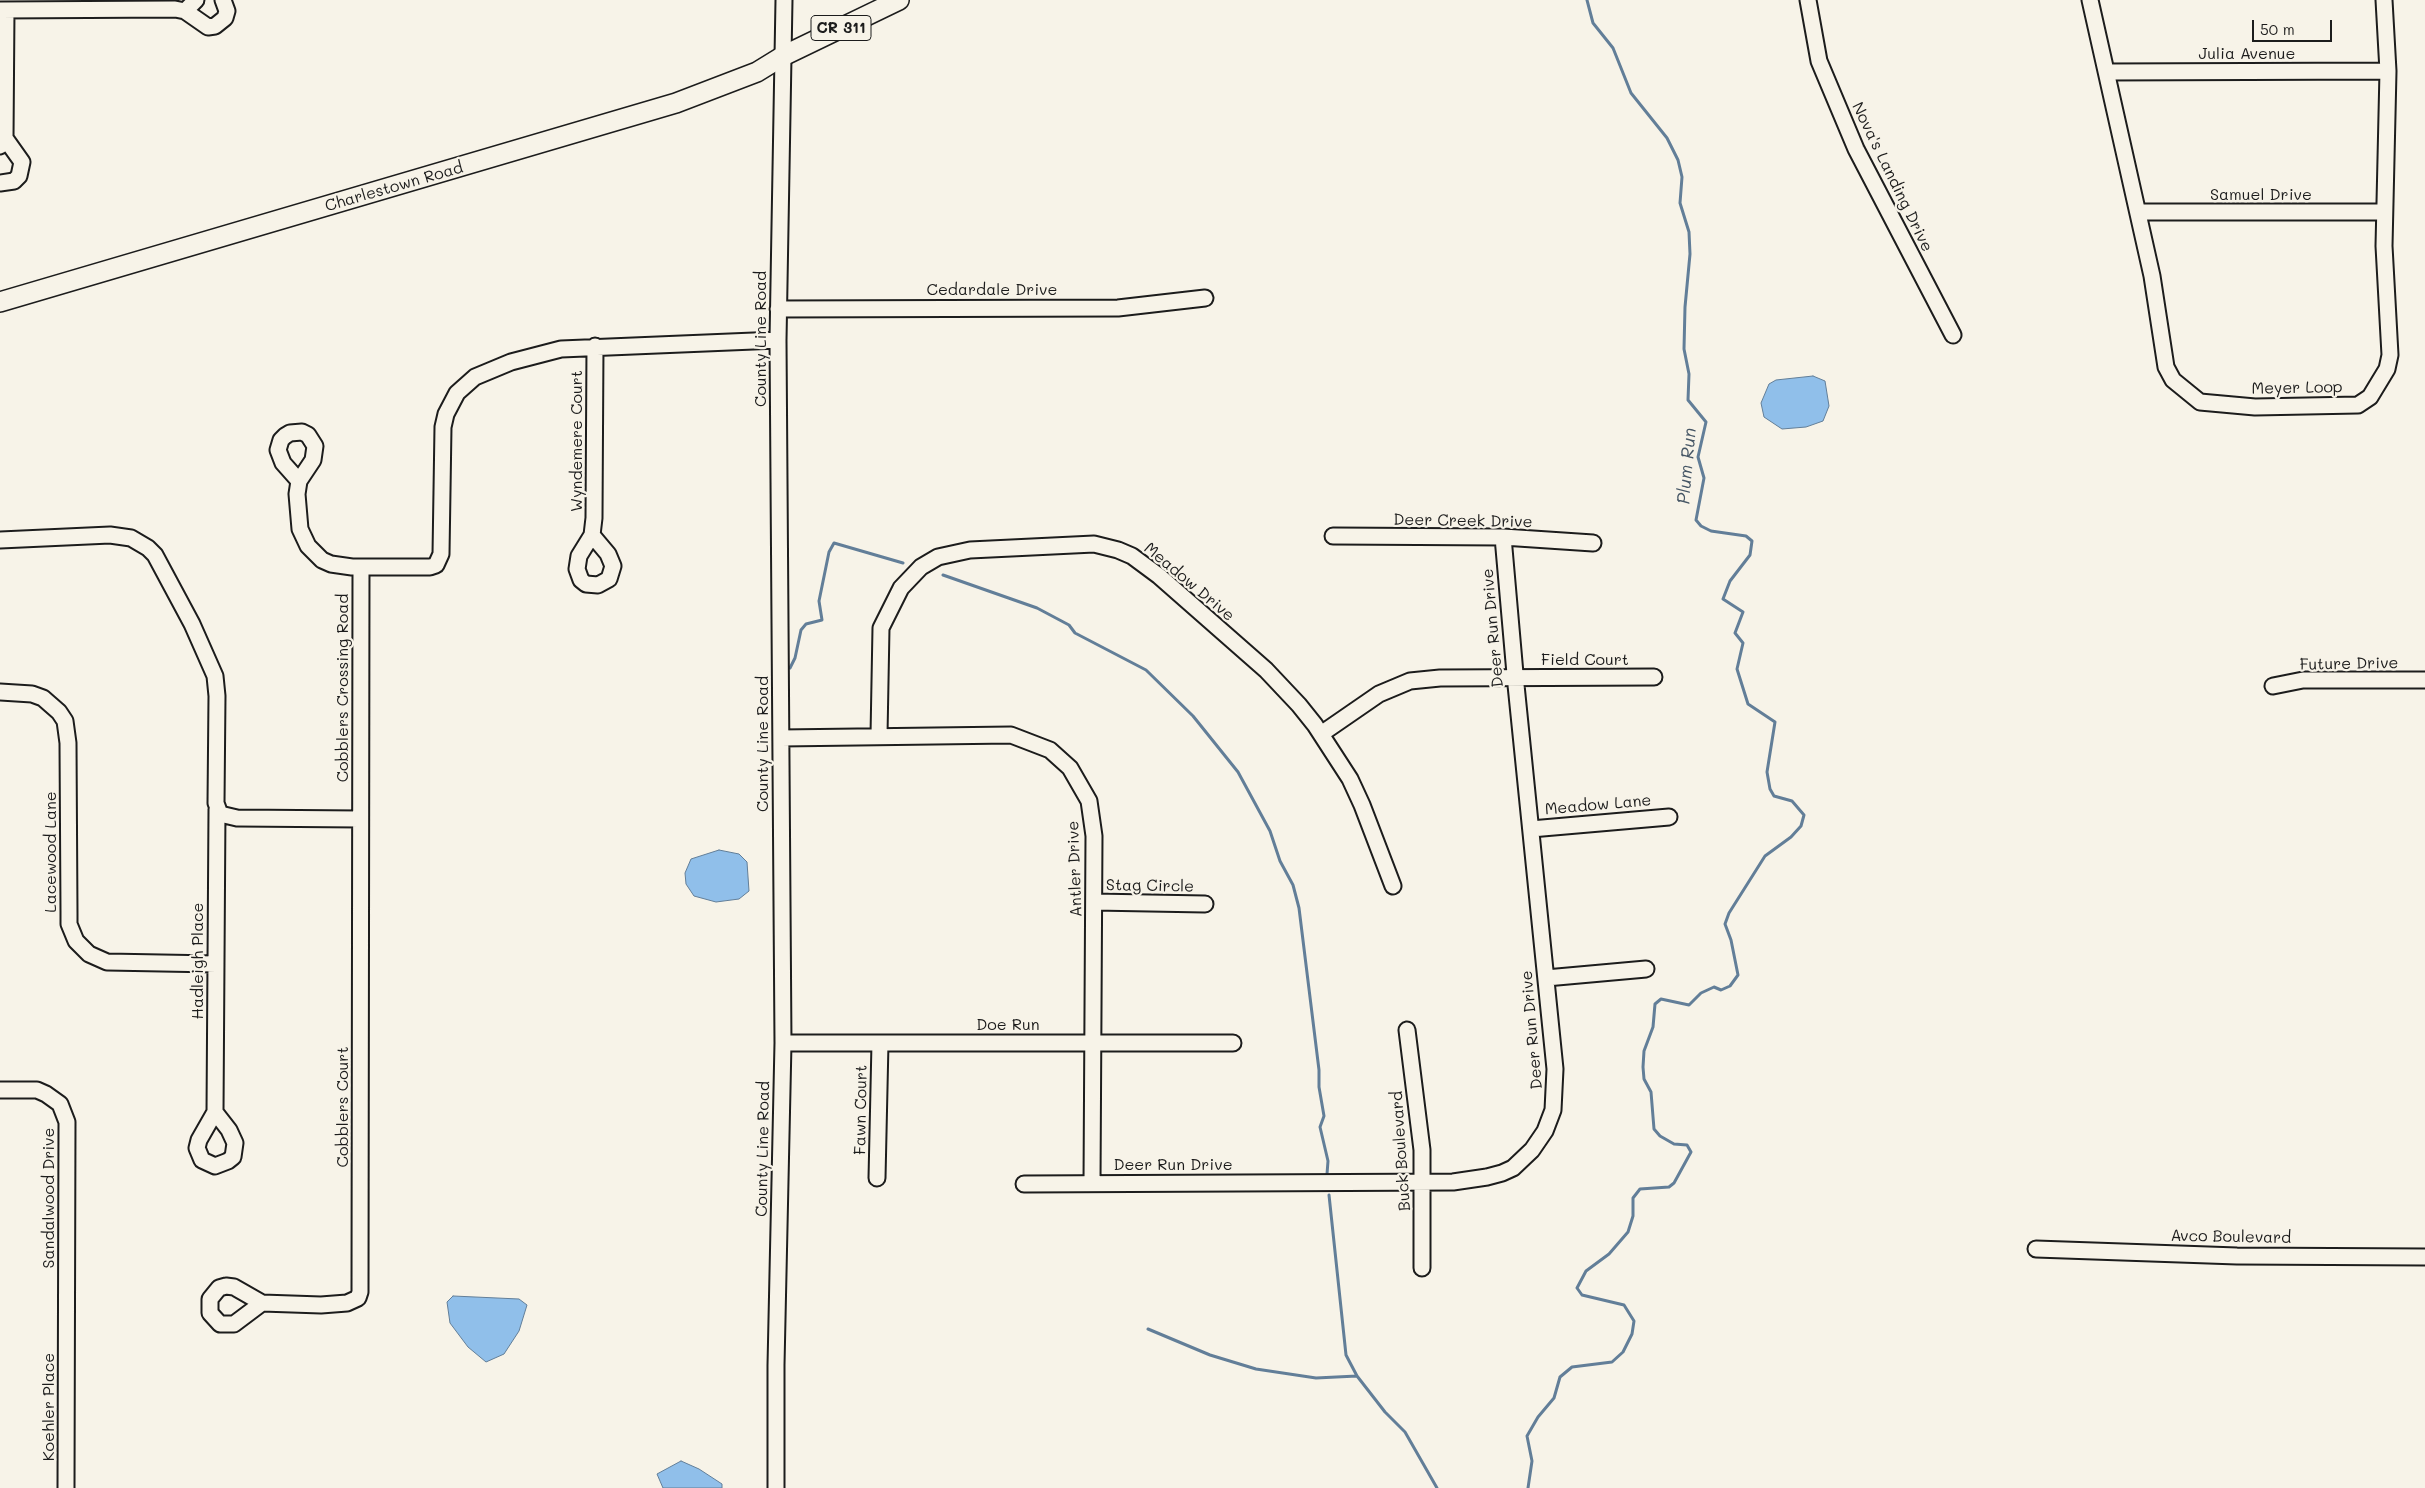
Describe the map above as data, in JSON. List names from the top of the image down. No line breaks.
{"streets":{"main road":["CR 311","Charlestown Road"],"street":["Julia Avenue","Nova's Landing Drive","Samuel Drive","Cedardale Drive","County Line Road","Meyer Loop","Wyndemere Court","Deer Creek Drive","Meadow Drive","Deer Run Drive","Field Court","Future Drive","Cobblers Crossing Road","Meadow Lane","Lacewood Lane","Antler Drive","Stag Circle","Hadleigh Place","Doe Run","Cobblers Court","Fawn Court","Buck Boulevard","Sandalwood Drive","Avco Boulevard","Koehler Place"]},"crossings":[["CR 311","Charlestown Road"],["CR 311","County Line Road"],["Julia Avenue","Meyer Loop"],["Charlestown Road","County Line Road"],["Samuel Drive","Meyer Loop"],["Cedardale Drive","County Line Road"],["County Line Road","Antler Drive"],["County Line Road","Doe Run"],["Deer Creek Drive","Deer Run Drive"],["Meadow Drive","Field Court"],["Meadow Drive","Antler Drive"],["Deer Run Drive","Field Court"],["Deer Run Drive","Meadow Lane"],["Deer Run Drive","Antler Drive"],["Deer Run Drive","Buck Boulevard"],["Cobblers Crossing Road","Cobblers Court"],["Lacewood Lane","Hadleigh Place"],["Antler Drive","Stag Circle"],["Antler Drive","Doe Run"],["Doe Run","Fawn Court"],["Sandalwood Drive","Koehler Place"]],"water":["Plum Run"],"scale_bar":"50 m"}
